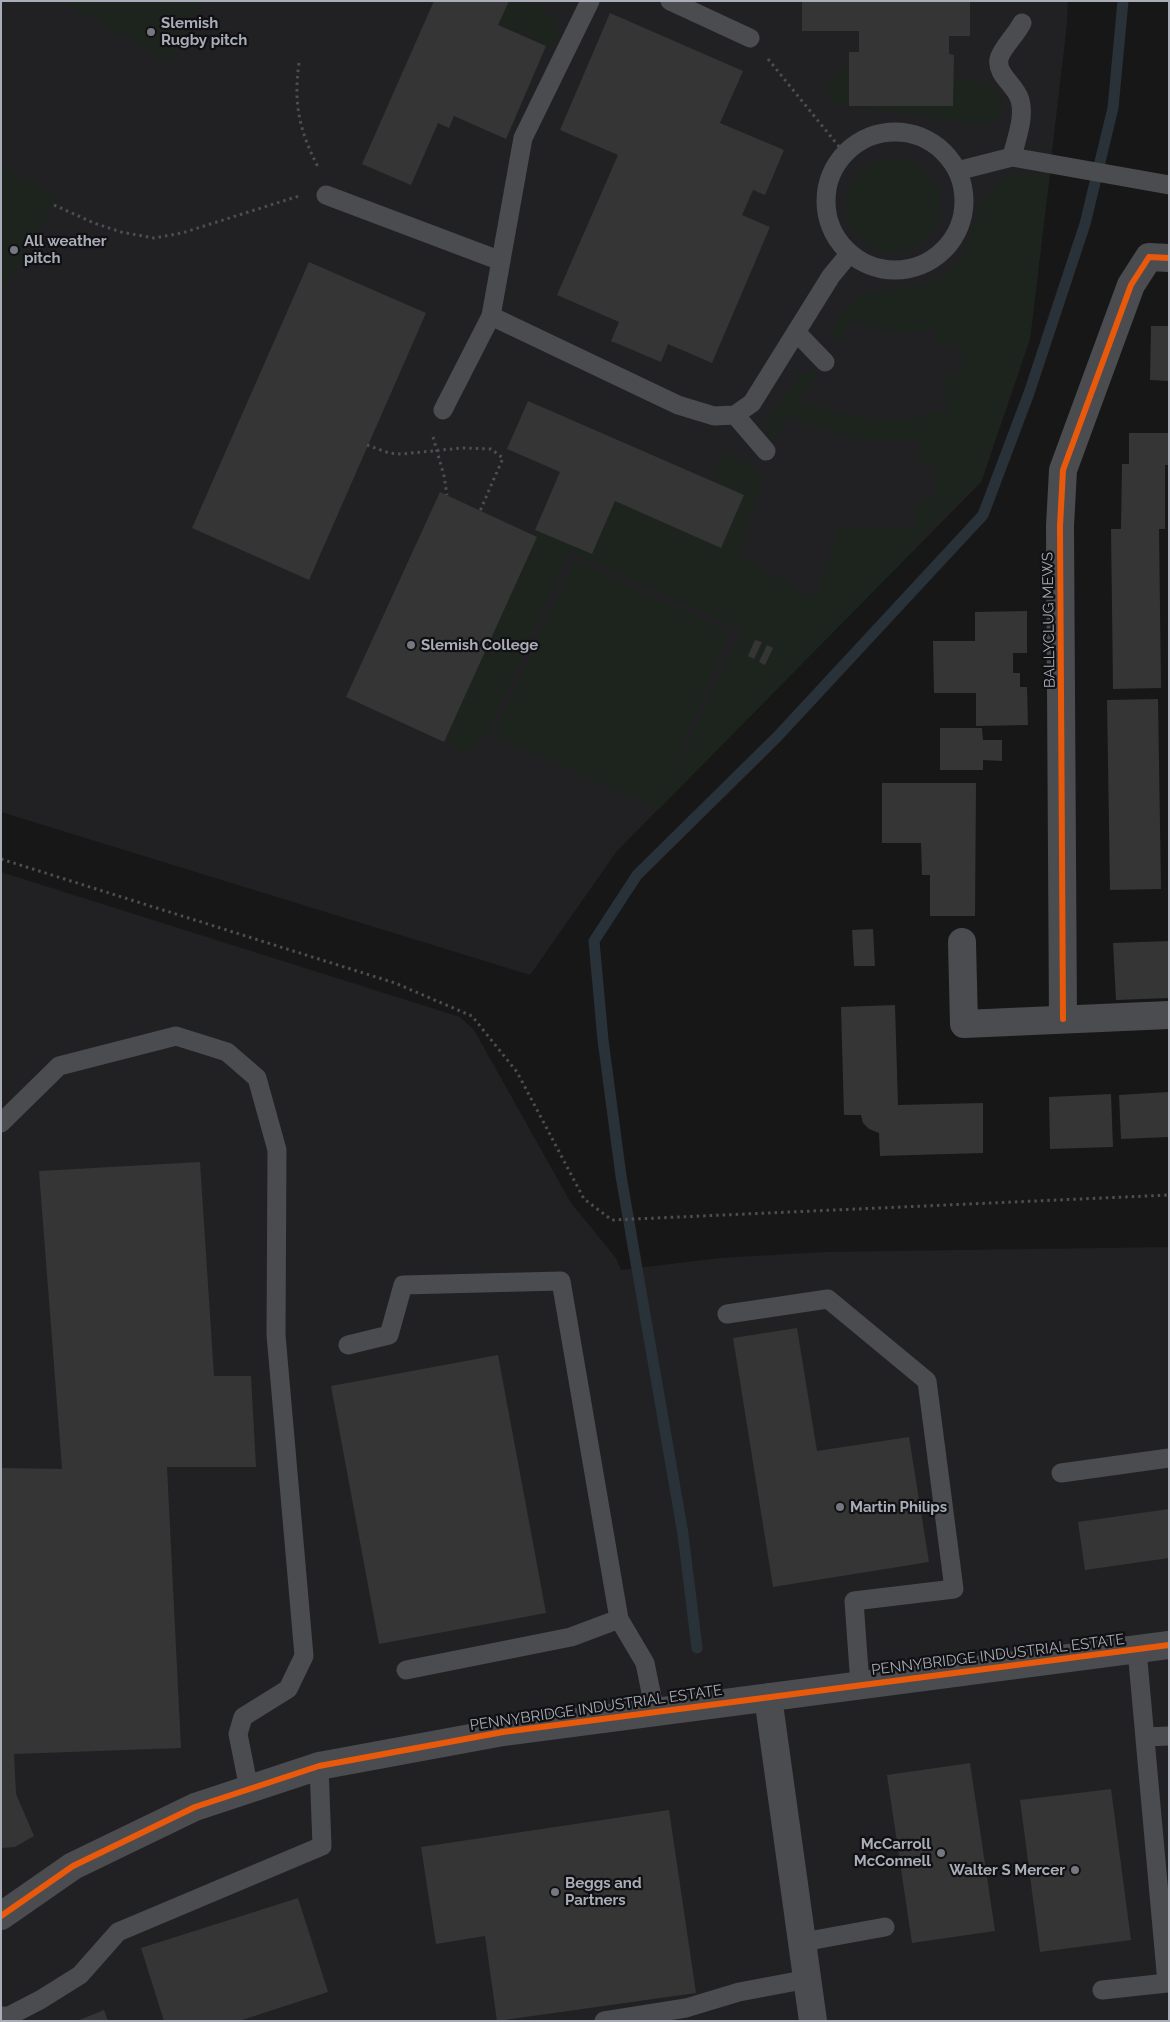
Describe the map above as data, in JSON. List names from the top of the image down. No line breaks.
{"streets":{"street":["BALLYCLUG MEWS","PENNYBRIDGE INDUSTRIAL ESTATE"]},"places":["Slemish Rugby pitch","All weather pitch","Slemish College","Martin Philips","McCarroll McConnell","Walter S Mercer","Beggs and Partners"]}
